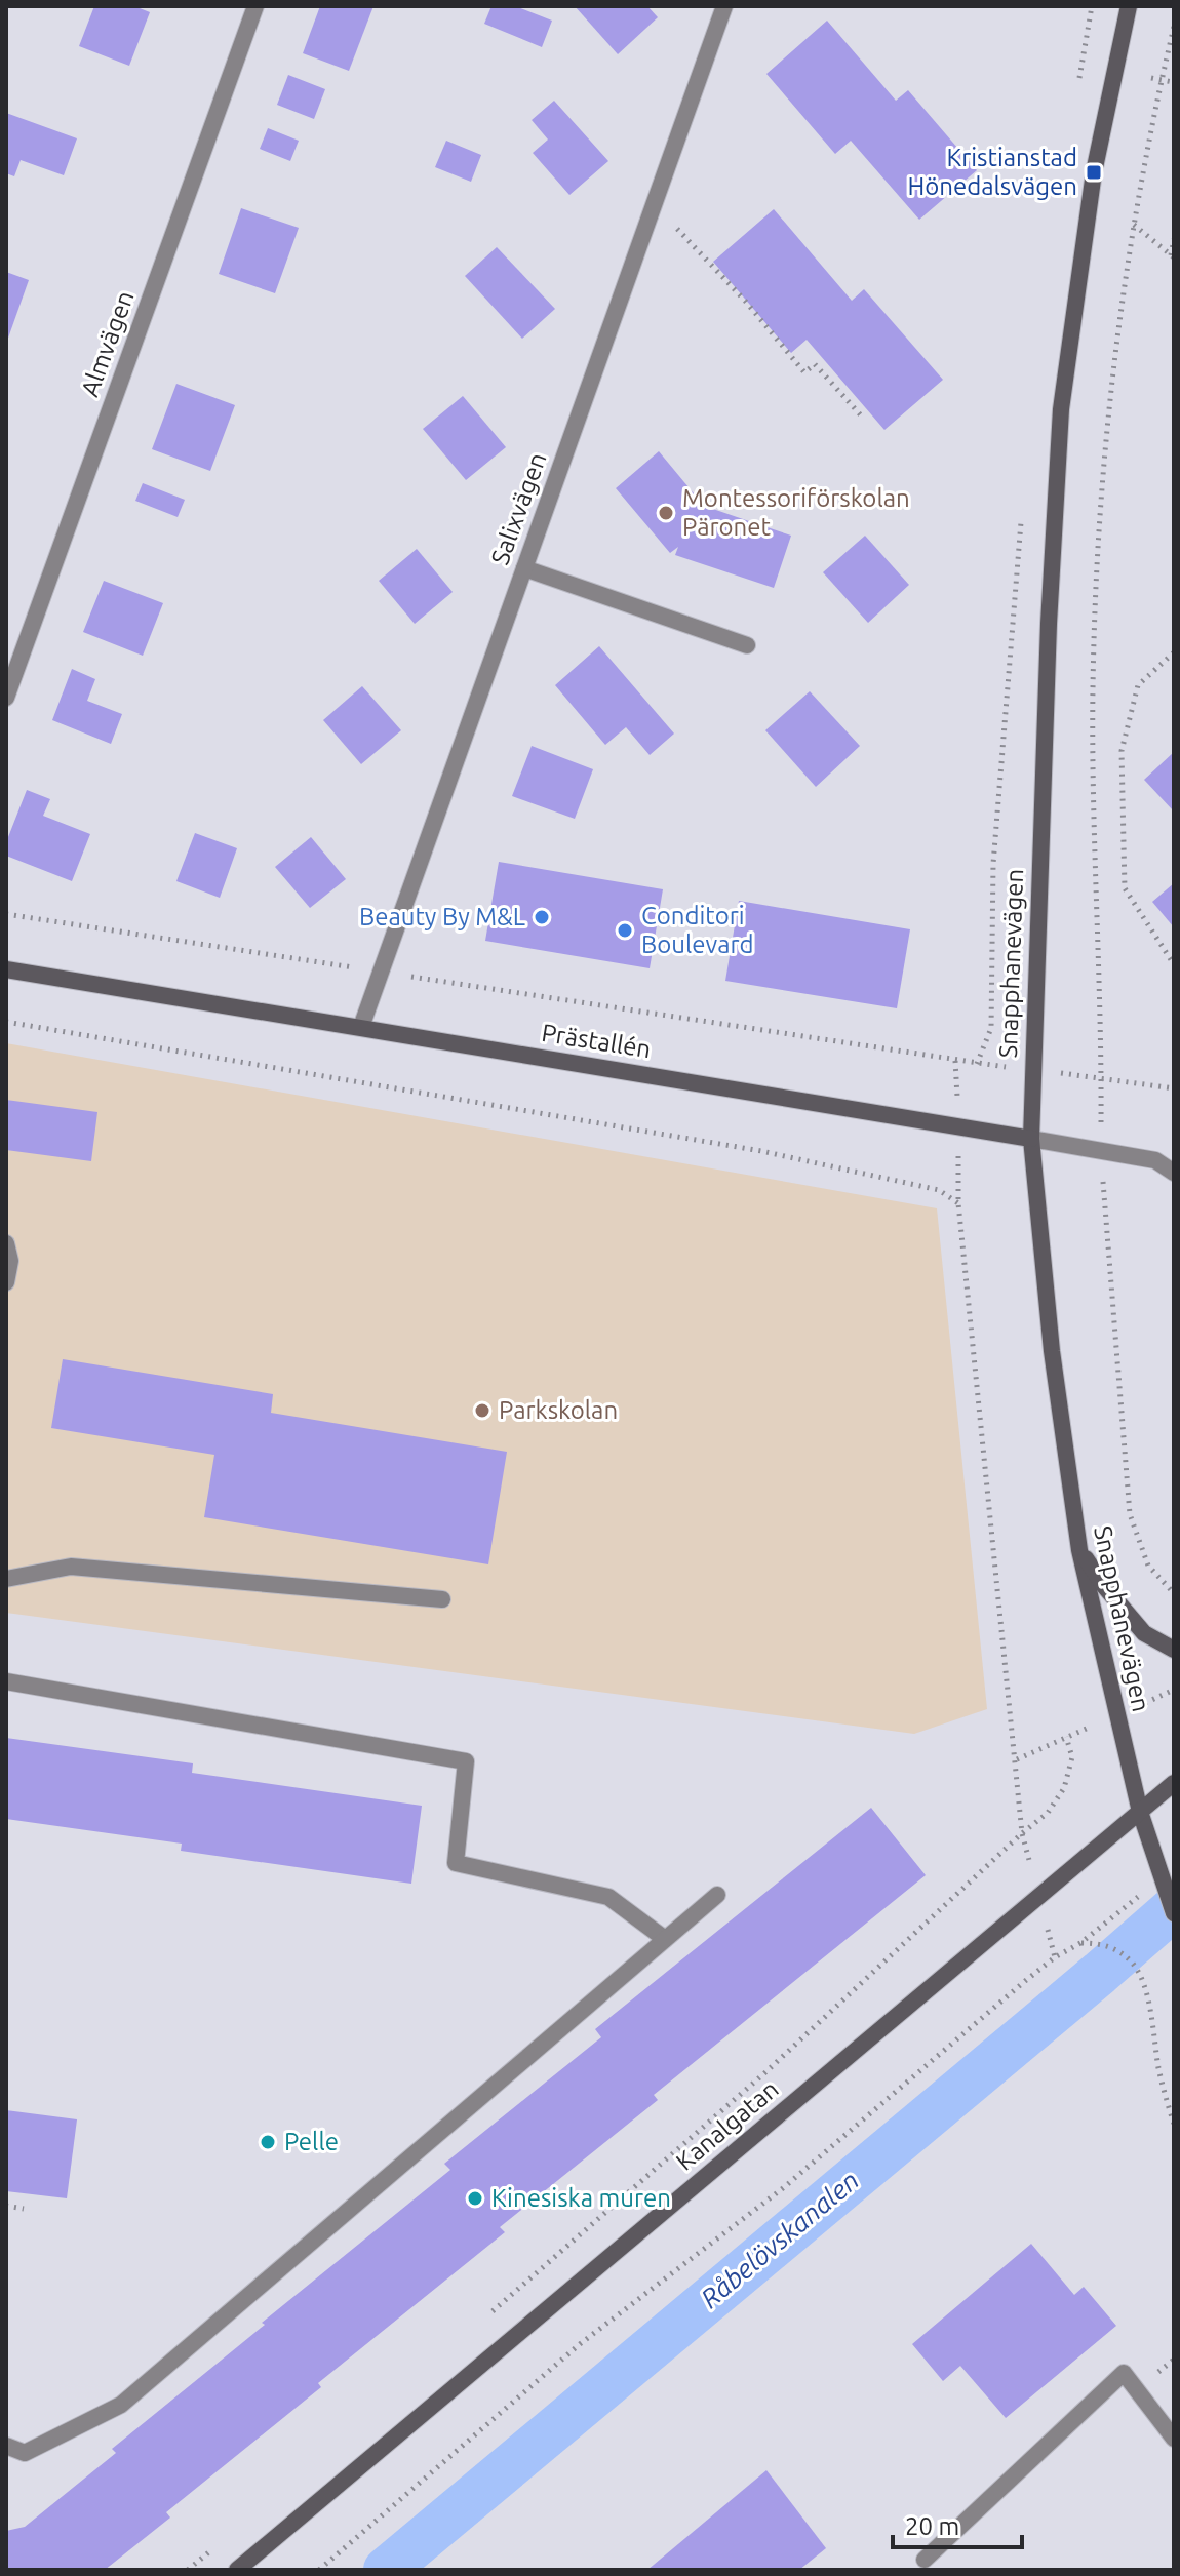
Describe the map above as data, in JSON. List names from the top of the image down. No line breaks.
{"streets":{"street":["Almvägen","Salixvägen","Snapphanevägen","Prästallén","Kanalgatan"]},"crossings":[["Salixvägen","Prästallén"],["Snapphanevägen","Prästallén"],["Snapphanevägen","Kanalgatan"]],"water":["Råbelövskanalen"],"places":{"transit":["Kristianstad Hönedalsvägen"],"other":["Montessoriförskolan Päronet","Beauty By M&L","Conditori Boulevard","Parkskolan","Pelle","Kinesiska muren"]},"scale_bar":"20 m"}
